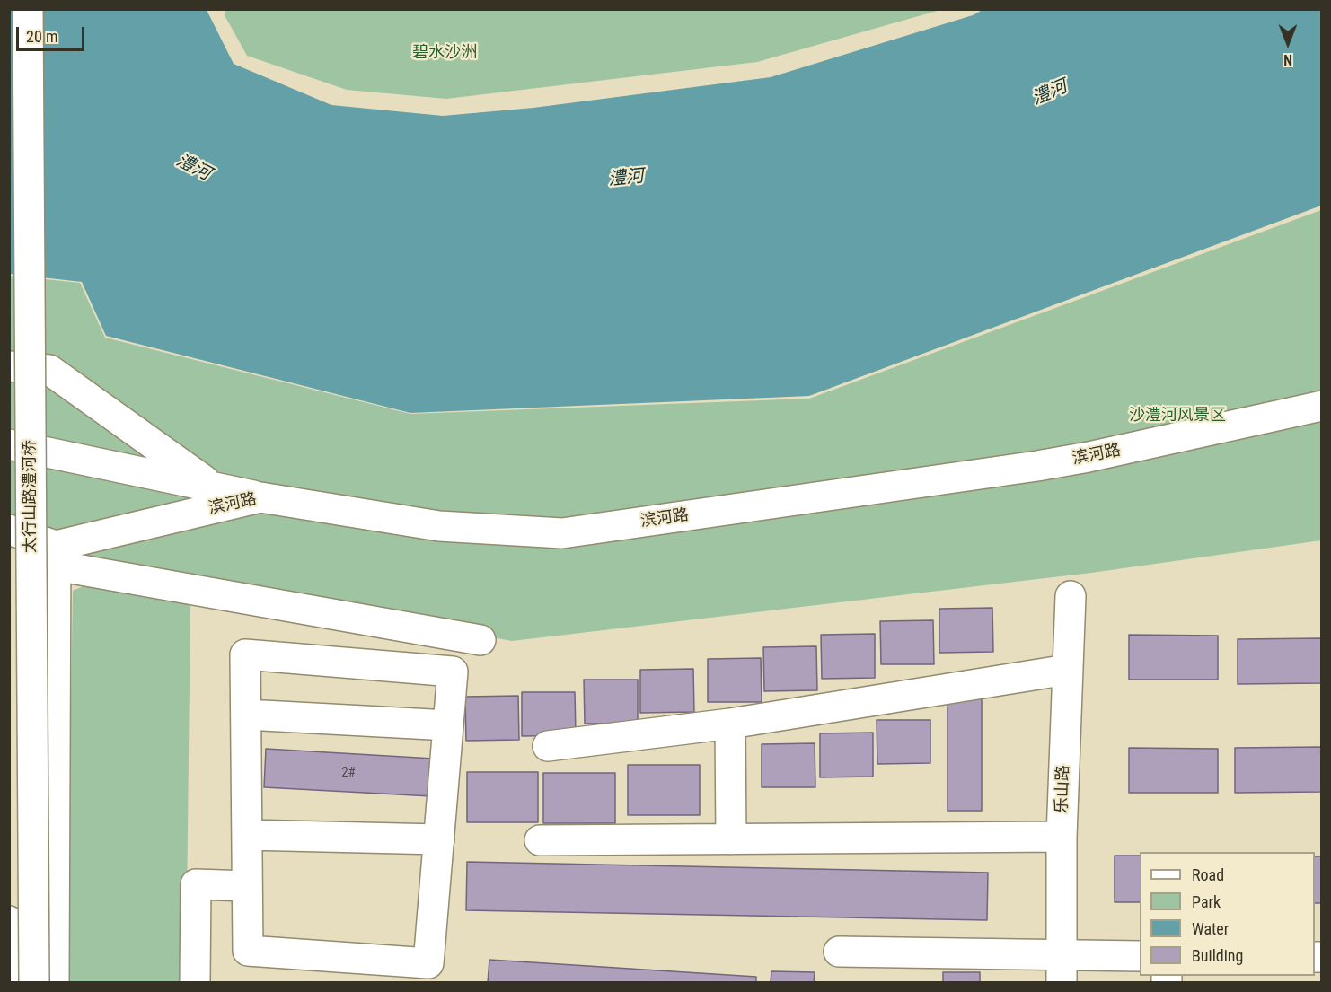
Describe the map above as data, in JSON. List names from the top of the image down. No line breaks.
{"streets":{"street":["滨河路","太行山路澧河桥","乐山路"]},"water":["澧河"],"parks":["碧水沙洲","沙澧河风景区"],"house_numbers":["2#"],"legend":["Road","Park","Water","Building"],"scale_bar":"20 m","north":"bottom"}
